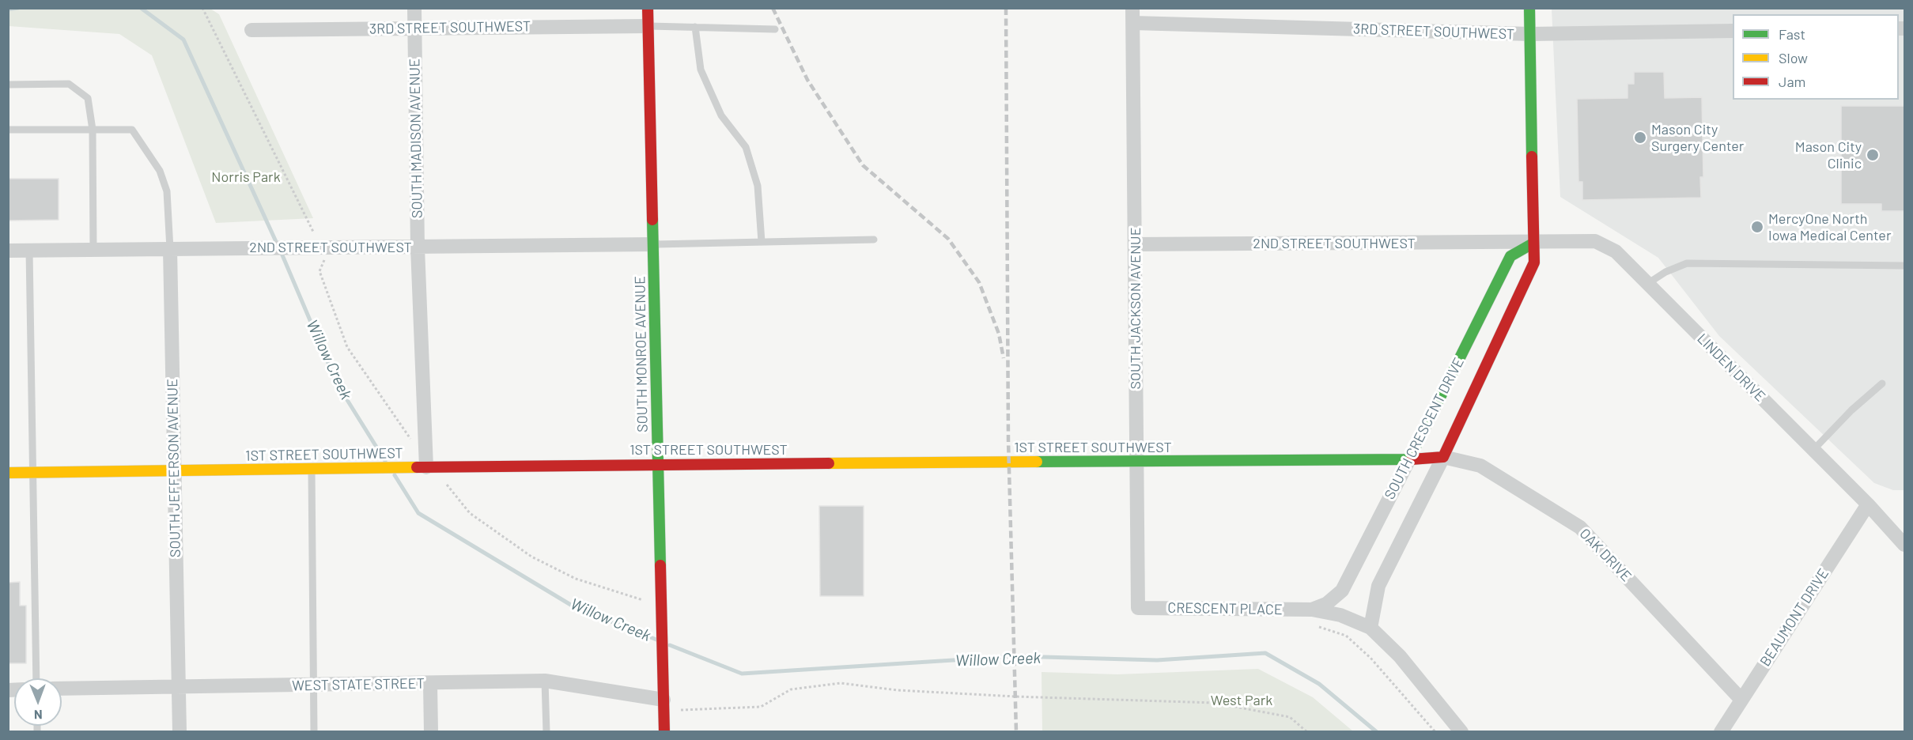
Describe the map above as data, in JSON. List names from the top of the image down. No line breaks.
{"streets":{"main road":["SOUTH MONROE AVENUE","SOUTH CRESCENT DRIVE","1ST STREET SOUTHWEST","OAK DRIVE"],"street":["3RD STREET SOUTHWEST","SOUTH MADISON AVENUE","2ND STREET SOUTHWEST","SOUTH JACKSON AVENUE","LINDEN DRIVE","SOUTH JEFFERSON AVENUE","CRESCENT PLACE","BEAUMONT DRIVE","WEST STATE STREET"]},"crossings":[["3RD STREET SOUTHWEST","SOUTH MADISON AVENUE"],["3RD STREET SOUTHWEST","SOUTH JACKSON AVENUE"],["3RD STREET SOUTHWEST","SOUTH MONROE AVENUE"],["3RD STREET SOUTHWEST","SOUTH CRESCENT DRIVE"],["SOUTH MADISON AVENUE","2ND STREET SOUTHWEST"],["SOUTH MADISON AVENUE","1ST STREET SOUTHWEST"],["2ND STREET SOUTHWEST","SOUTH JACKSON AVENUE"],["2ND STREET SOUTHWEST","SOUTH MONROE AVENUE"],["2ND STREET SOUTHWEST","LINDEN DRIVE"],["2ND STREET SOUTHWEST","SOUTH CRESCENT DRIVE"],["2ND STREET SOUTHWEST","SOUTH JEFFERSON AVENUE"],["SOUTH JACKSON AVENUE","1ST STREET SOUTHWEST"],["SOUTH JACKSON AVENUE","CRESCENT PLACE"],["SOUTH MONROE AVENUE","1ST STREET SOUTHWEST"],["SOUTH MONROE AVENUE","WEST STATE STREET"],["LINDEN DRIVE","SOUTH CRESCENT DRIVE"],["LINDEN DRIVE","BEAUMONT DRIVE"],["SOUTH CRESCENT DRIVE","1ST STREET SOUTHWEST"],["SOUTH CRESCENT DRIVE","OAK DRIVE"],["SOUTH CRESCENT DRIVE","CRESCENT PLACE"],["1ST STREET SOUTHWEST","SOUTH JEFFERSON AVENUE"],["1ST STREET SOUTHWEST","OAK DRIVE"],["SOUTH JEFFERSON AVENUE","WEST STATE STREET"],["OAK DRIVE","BEAUMONT DRIVE"]],"water":["Willow Creek"],"parks":["Norris Park","West Park"],"places":["Mason City Surgery Center","Mason City Clinic","MercyOne North Iowa Medical Center"],"legend":["Fast","Slow","Jam"],"north":"bottom"}
